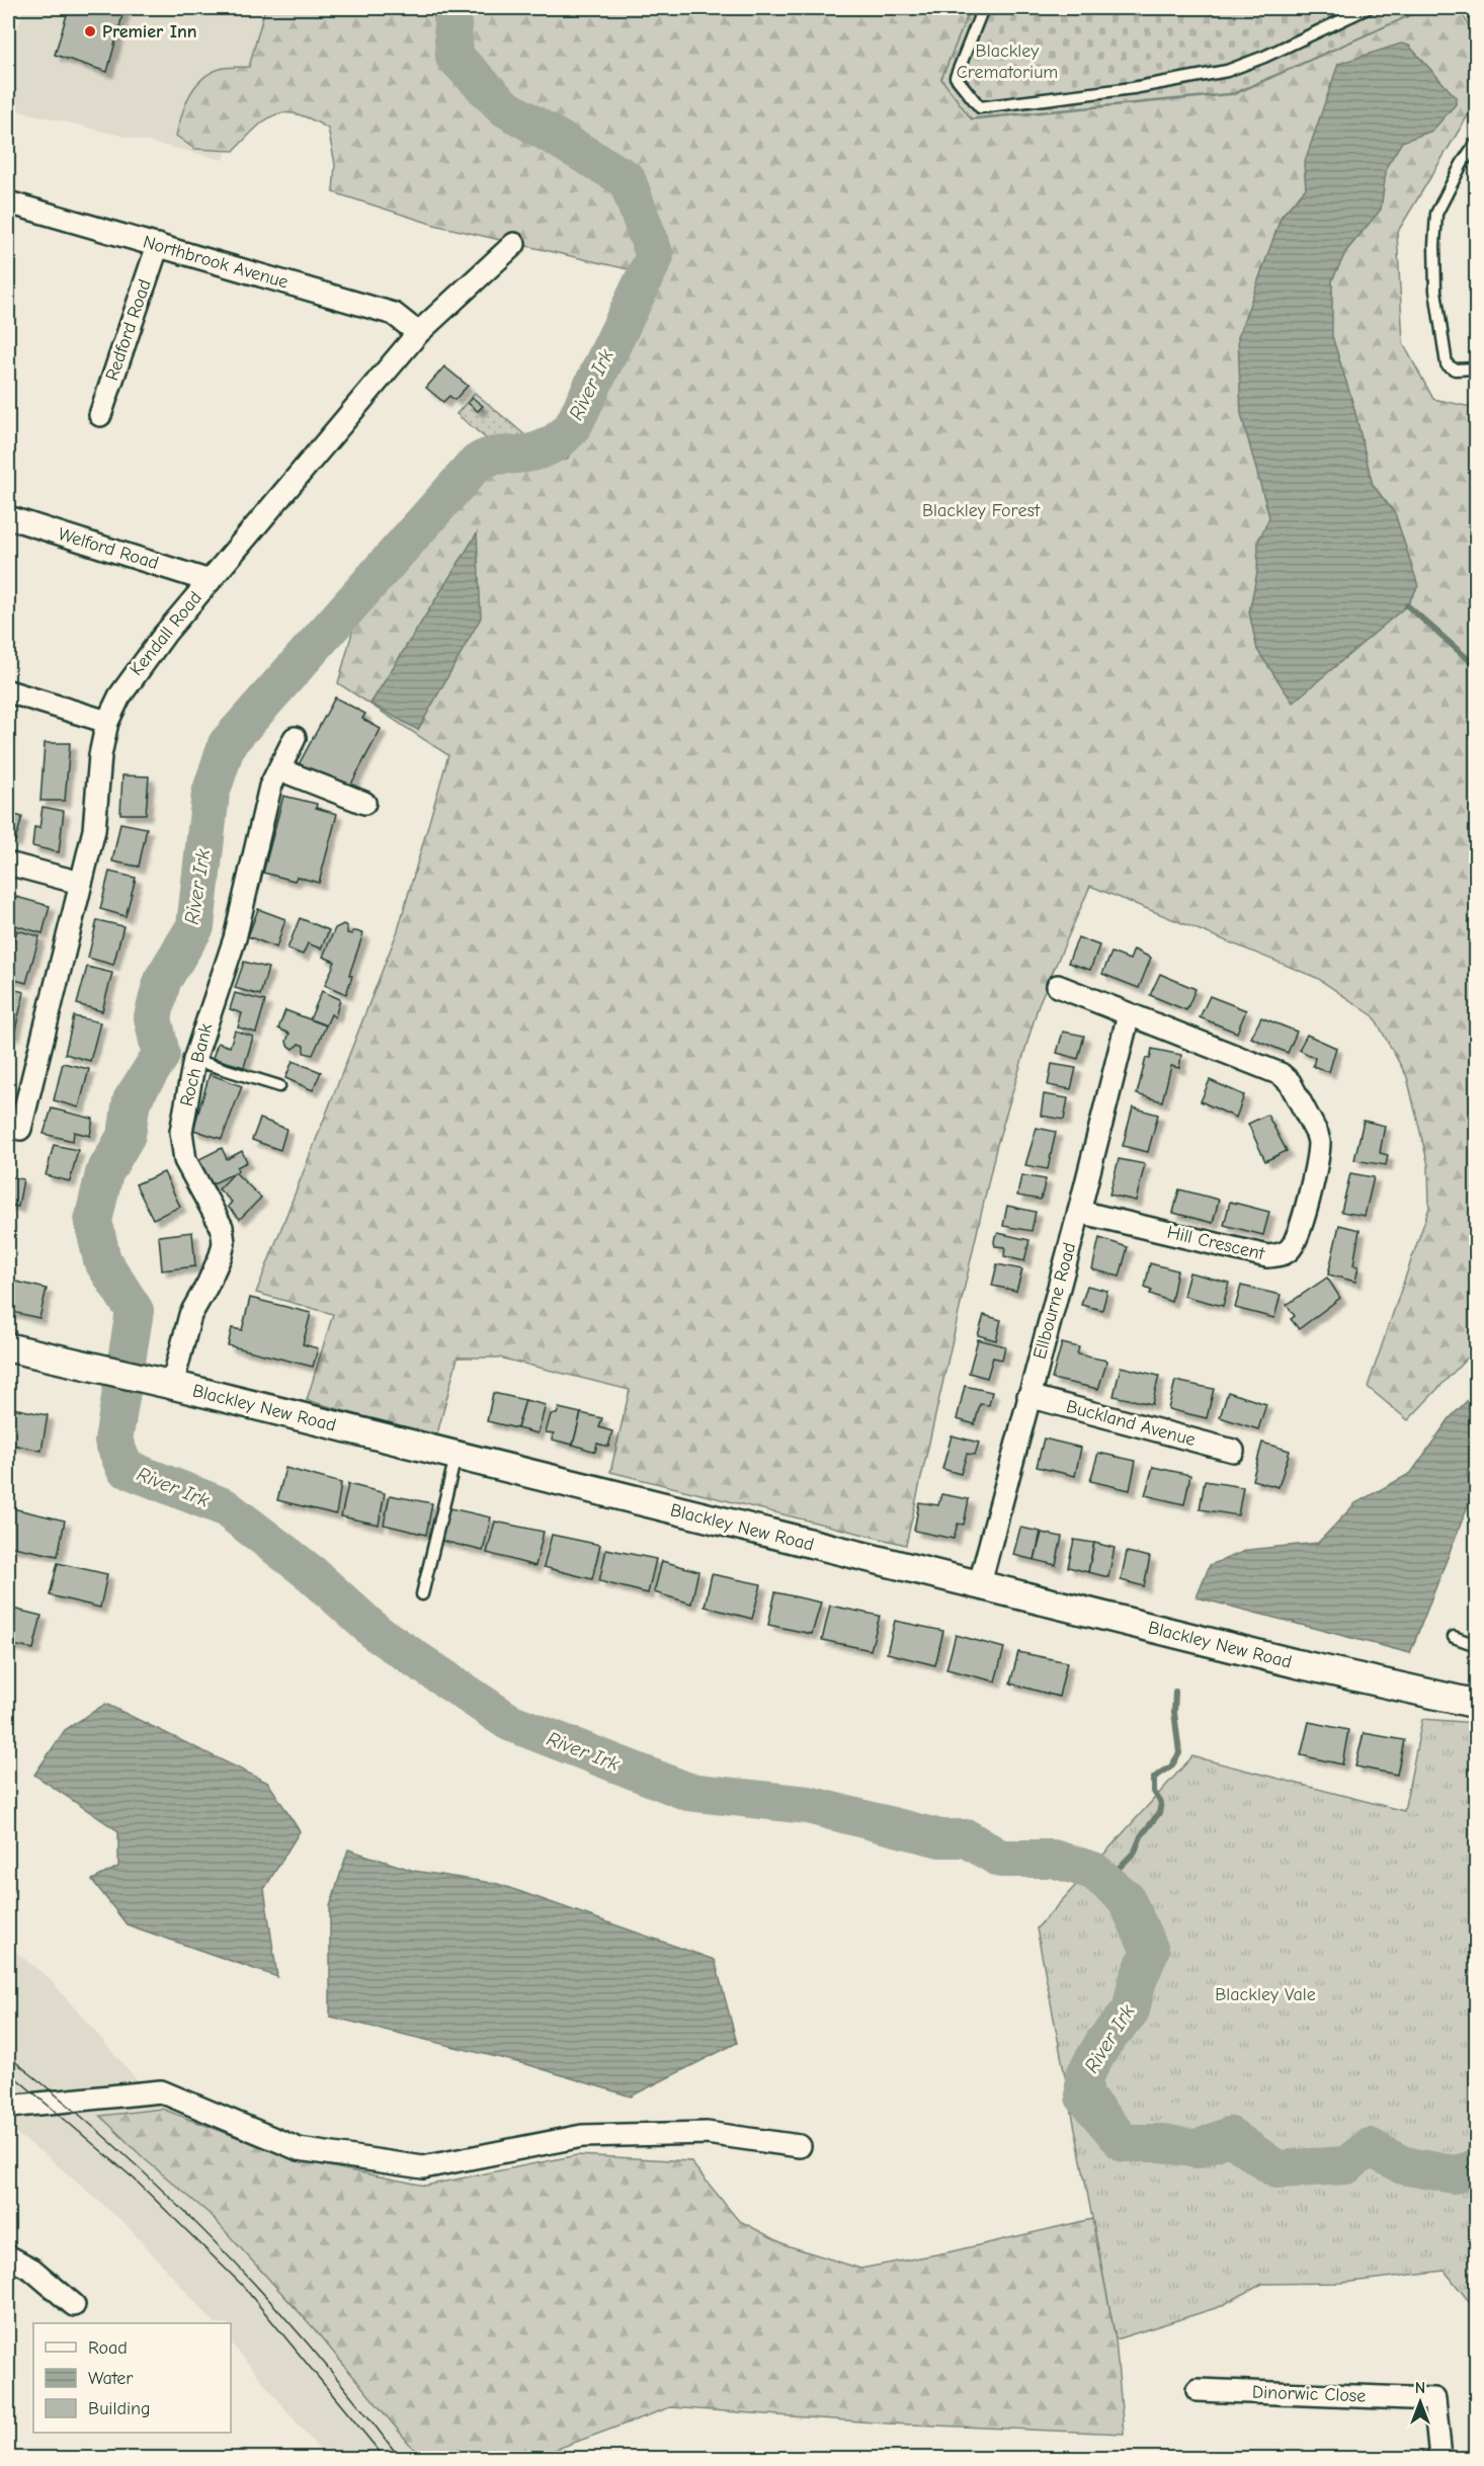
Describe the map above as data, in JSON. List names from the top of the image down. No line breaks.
{"streets":{"street":["Northbrook Avenue","Redford Road","Welford Road","Kendall Road","Roch Bank","Hill Crescent","Ellbourne Road","Blackley New Road","Buckland Avenue","Dinorwic Close"]},"crossings":[["Northbrook Avenue","Redford Road"],["Northbrook Avenue","Kendall Road"],["Welford Road","Kendall Road"],["Roch Bank","Blackley New Road"],["Hill Crescent","Ellbourne Road"],["Ellbourne Road","Blackley New Road"],["Ellbourne Road","Buckland Avenue"]],"water":["River Irk"],"parks":["Blackley Crematorium","Blackley Forest","Blackley Vale"],"places":["Premier Inn"],"legend":["Road","Water","Building"],"north":"top"}
